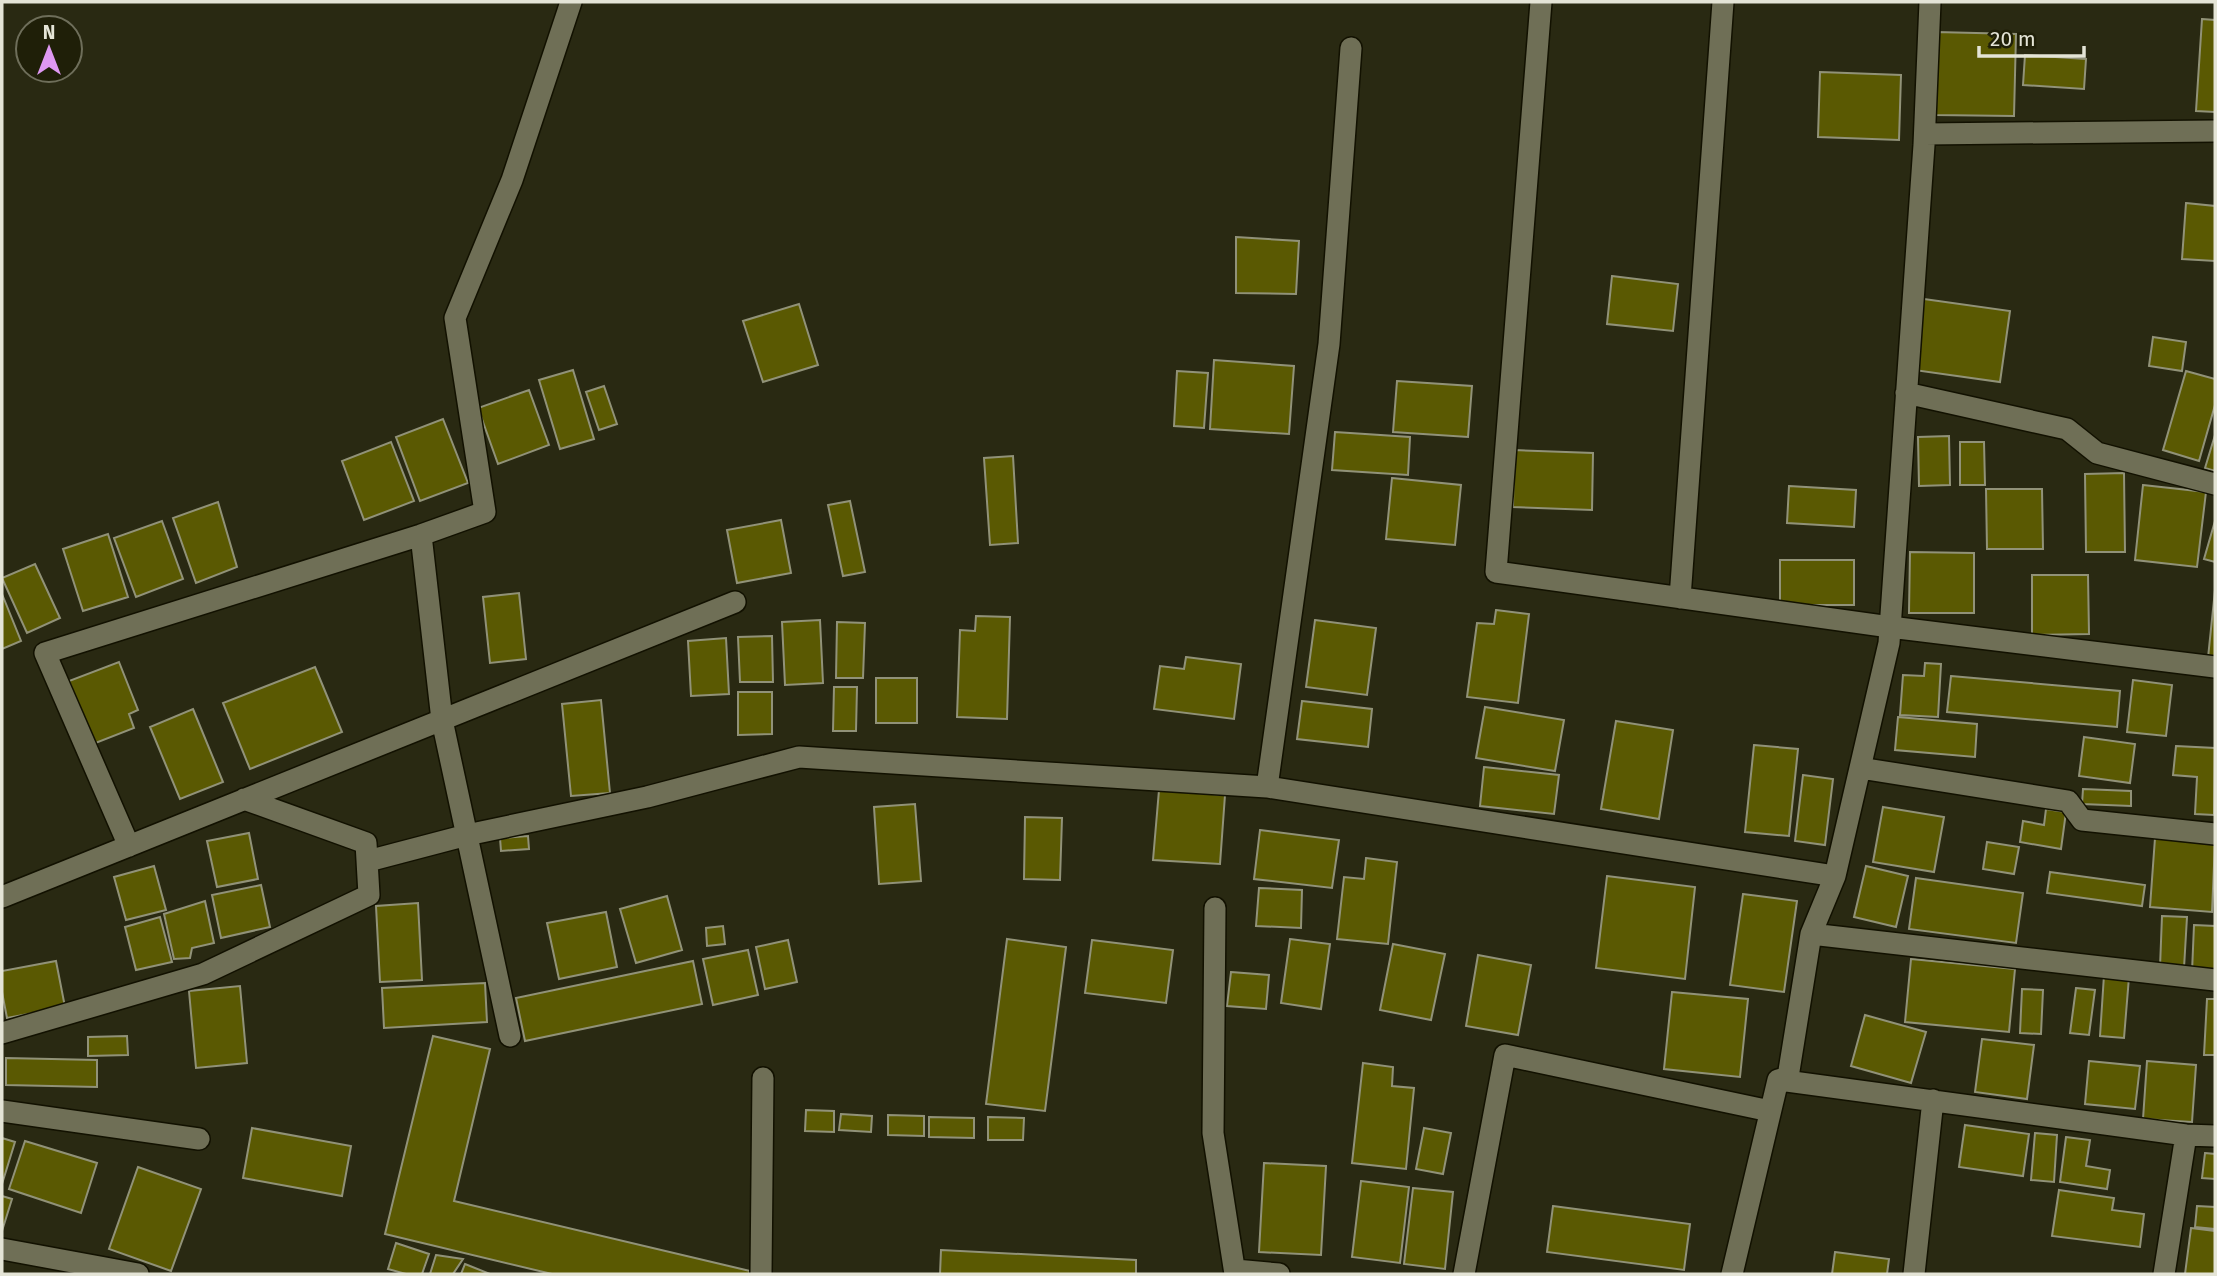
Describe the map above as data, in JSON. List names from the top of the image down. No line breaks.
{"scale_bar":"20 m","north":"top"}
